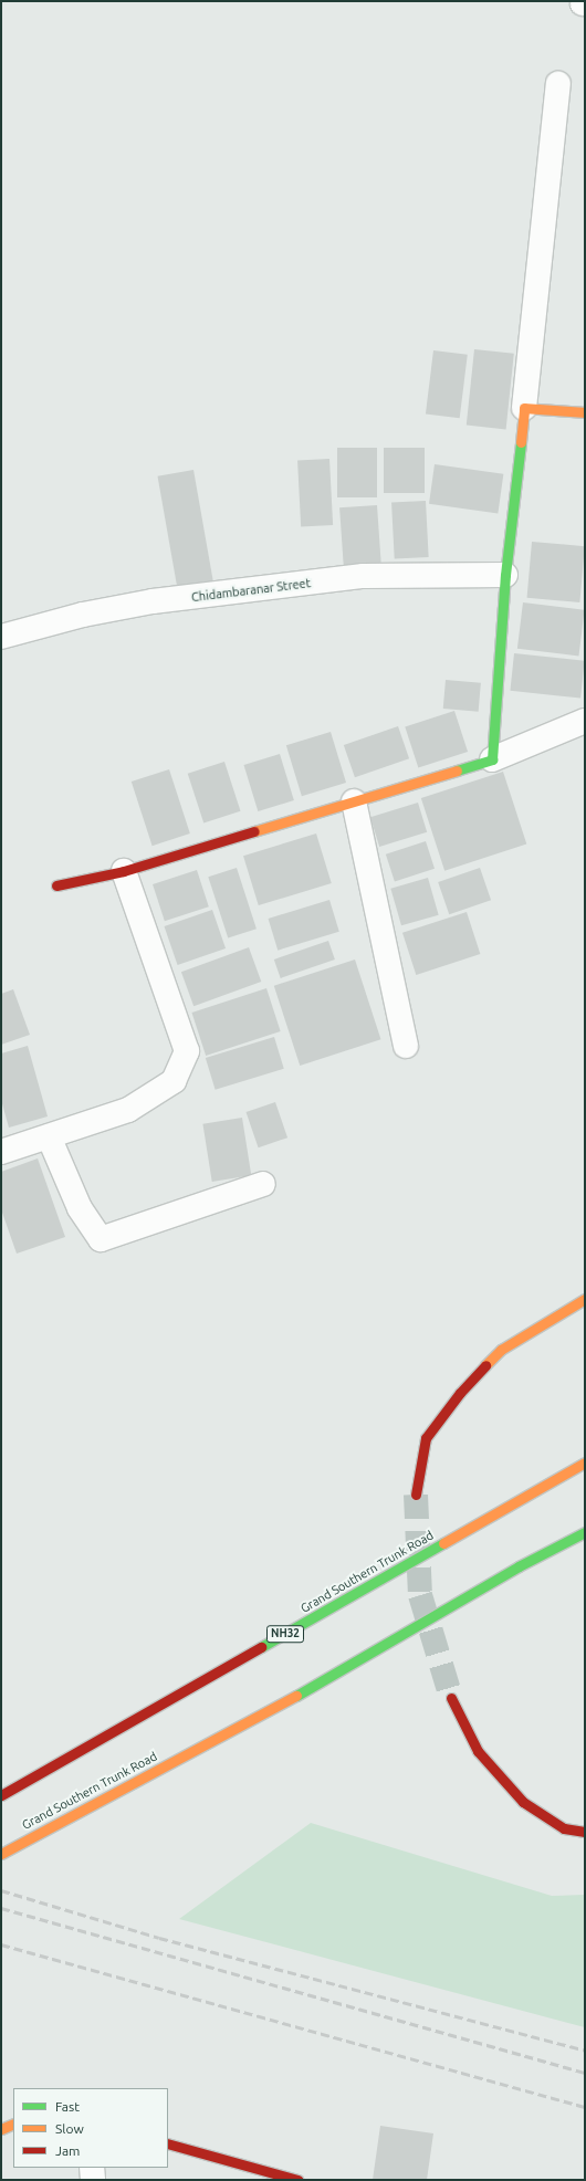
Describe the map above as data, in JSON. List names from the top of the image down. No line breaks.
{"streets":{"main road":["Grand Southern Trunk Road","NH32"],"street":["Chidambaranar Street"]},"legend":["Fast","Slow","Jam"]}
